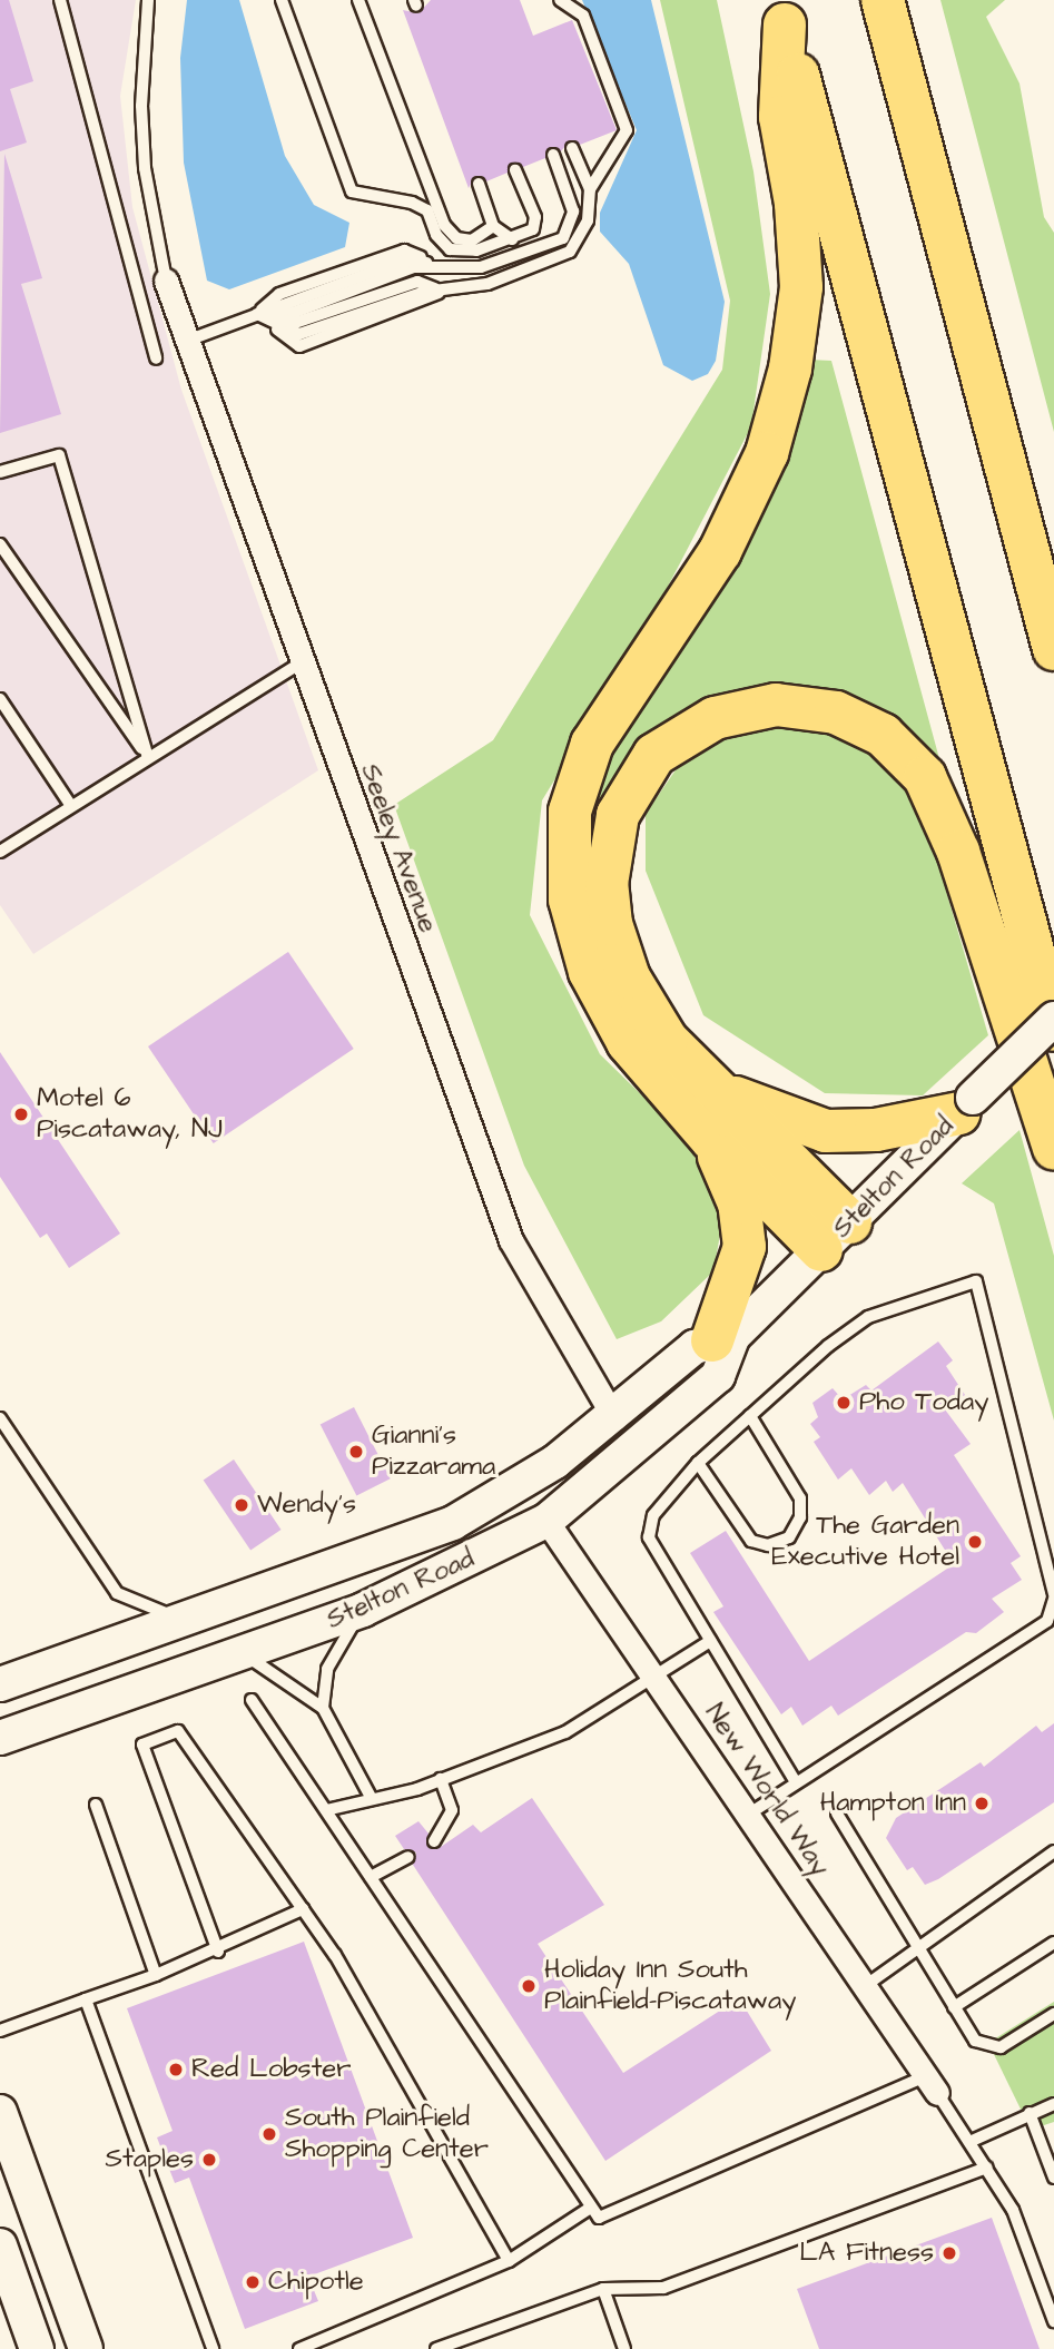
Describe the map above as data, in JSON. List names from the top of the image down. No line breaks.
{"streets":{"main road":["Stelton Road"],"street":["Seeley Avenue","New World Way"]},"crossings":[["Seeley Avenue","Stelton Road"],["Stelton Road","New World Way"]],"places":["Motel 6 Piscataway, NJ","Pho Today","Gianni's Pizzarama","Wendy's","The Garden Executive Hotel","Hampton Inn","Holiday Inn South Plainfield-Piscataway","Red Lobster","South Plainfield Shopping Center","Staples","LA Fitness","Chipotle"]}
